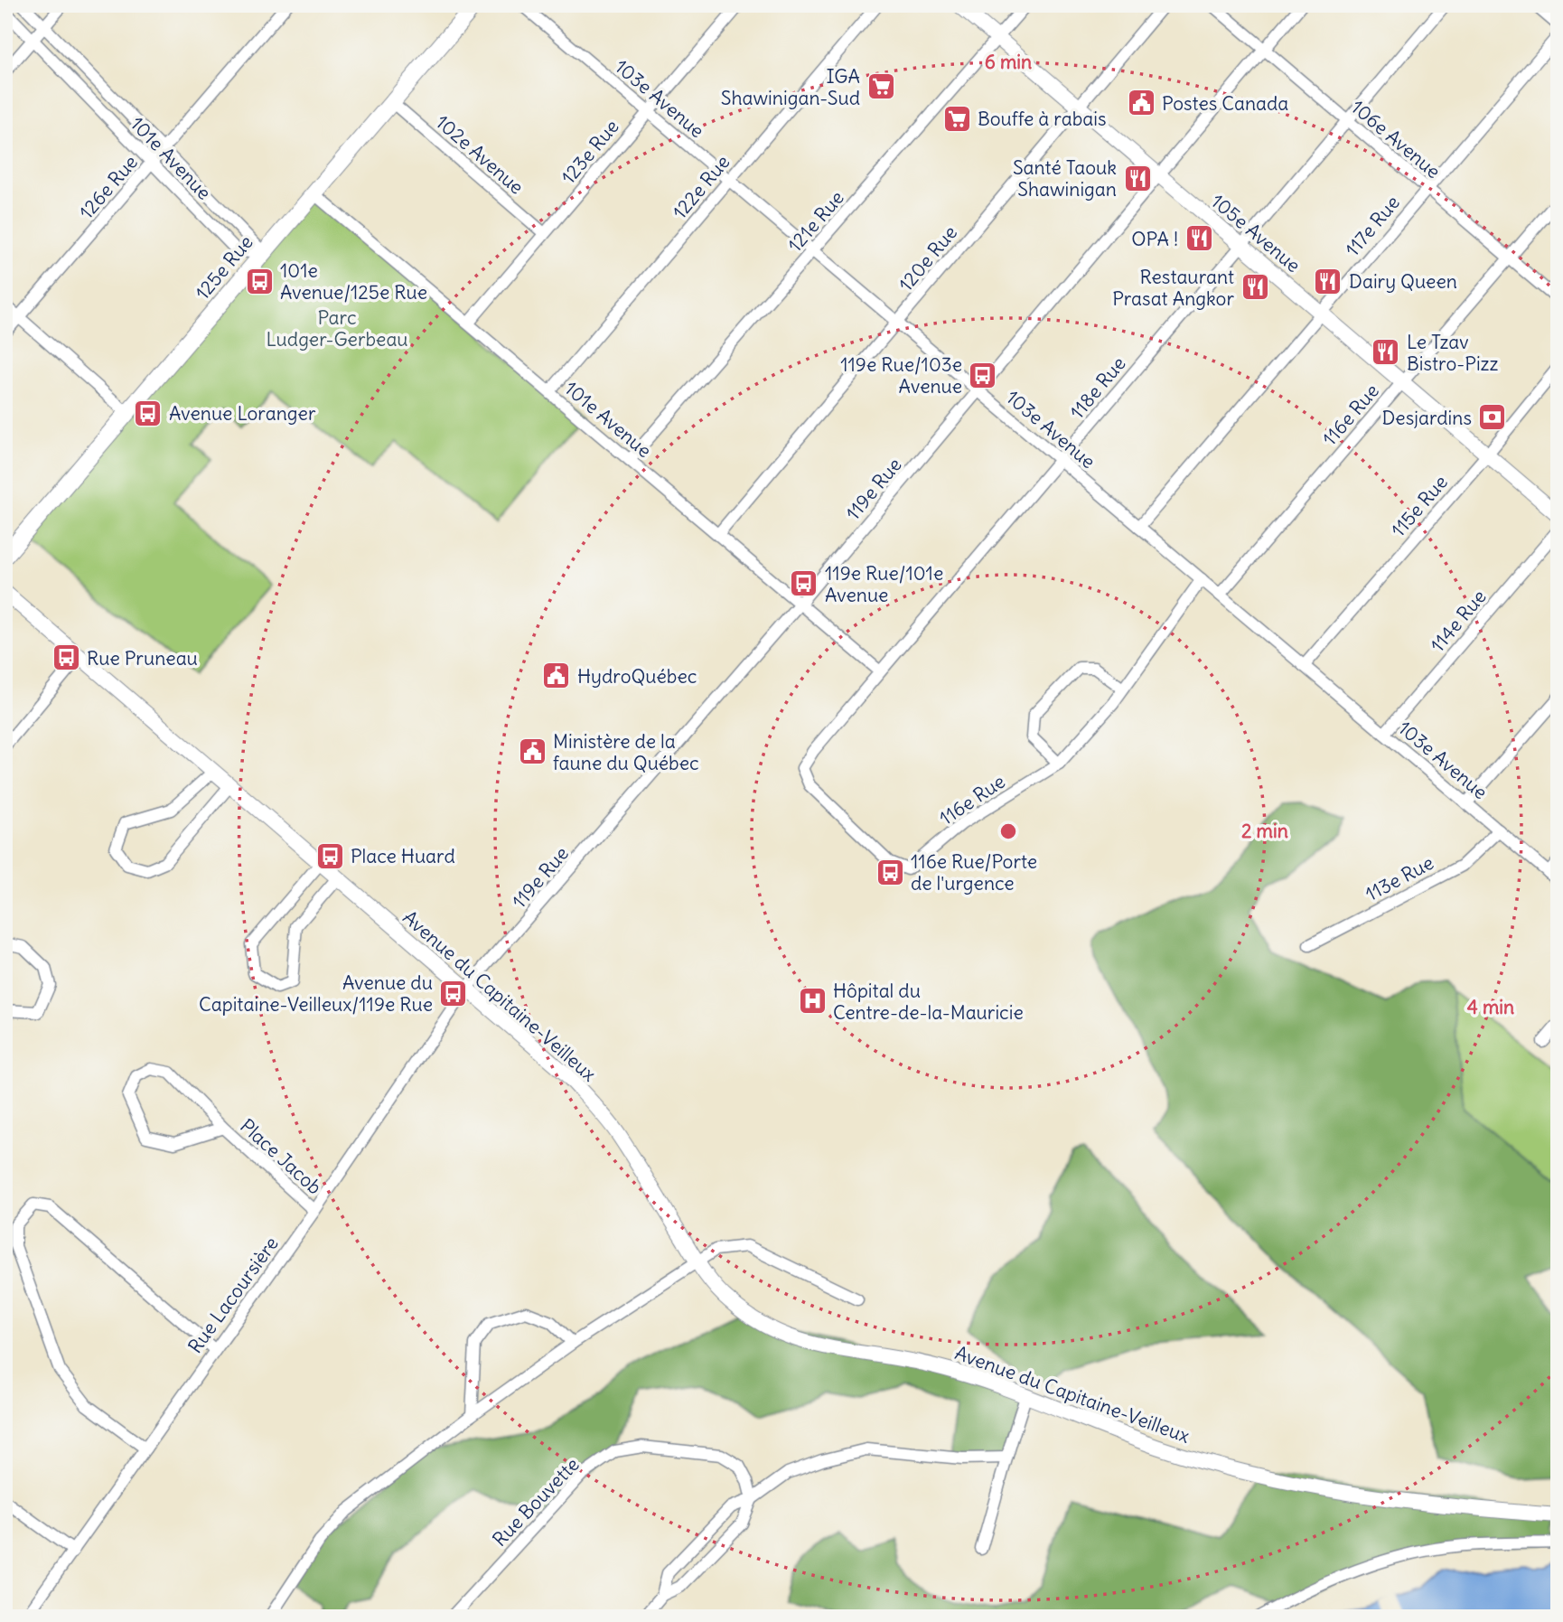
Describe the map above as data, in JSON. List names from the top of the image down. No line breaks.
{"streets":{"main road":["125e Rue"],"street":["103e Avenue","106e Avenue","123e Rue","102e Avenue","101e Avenue","126e Rue","122e Rue","121e Rue","117e Rue","105e Avenue","120e Rue","118e Rue","116e Rue","119e Rue","115e Rue","114e Rue","113e Rue","Avenue du Capitaine-Veilleux","Place Jacob","Rue Lacoursière","Rue Bouvette"]},"crossings":[["103e Avenue","123e Rue"],["103e Avenue","122e Rue"],["103e Avenue","121e Rue"],["103e Avenue","117e Rue"],["103e Avenue","120e Rue"],["103e Avenue","118e Rue"],["103e Avenue","116e Rue"],["103e Avenue","119e Rue"],["103e Avenue","115e Rue"],["103e Avenue","114e Rue"],["103e Avenue","113e Rue"],["106e Avenue","117e Rue"],["106e Avenue","118e Rue"],["106e Avenue","116e Rue"],["106e Avenue","119e Rue"],["123e Rue","102e Avenue"],["123e Rue","101e Avenue"],["102e Avenue","125e Rue"],["101e Avenue","126e Rue"],["101e Avenue","122e Rue"],["101e Avenue","121e Rue"],["101e Avenue","120e Rue"],["101e Avenue","125e Rue"],["101e Avenue","118e Rue"],["101e Avenue","119e Rue"],["121e Rue","105e Avenue"],["117e Rue","105e Avenue"],["105e Avenue","120e Rue"],["105e Avenue","118e Rue"],["105e Avenue","116e Rue"],["105e Avenue","119e Rue"],["105e Avenue","115e Rue"],["118e Rue","116e Rue"],["119e Rue","Avenue du Capitaine-Veilleux"],["119e Rue","Rue Lacoursière"],["Avenue du Capitaine-Veilleux","Rue Lacoursière"],["Place Jacob","Rue Lacoursière"]],"parks":["Parc Ludger-Gerbeau"],"places":{"supermarket":["IGA Shawinigan-Sud","Bouffe à rabais"],"public building":["Postes Canada","HydroQuébec","Ministère de la faune du Québec"],"restaurant":["Santé Taouk Shawinigan","OPA !","Dairy Queen","Restaurant Prasat Angkor","Le Tzav Bistro-Pizz"],"bus stop":["101e Avenue/125e Rue","119e Rue/103e Avenue","Avenue Loranger","119e Rue/101e Avenue","Rue Pruneau","Place Huard","116e Rue/Porte de l'urgence","Avenue du Capitaine-Veilleux/119e Rue"],"bank":["Desjardins"],"hospital":["Hôpital du Centre-de-la-Mauricie"]},"rings":["6 min","2 min","4 min"]}
